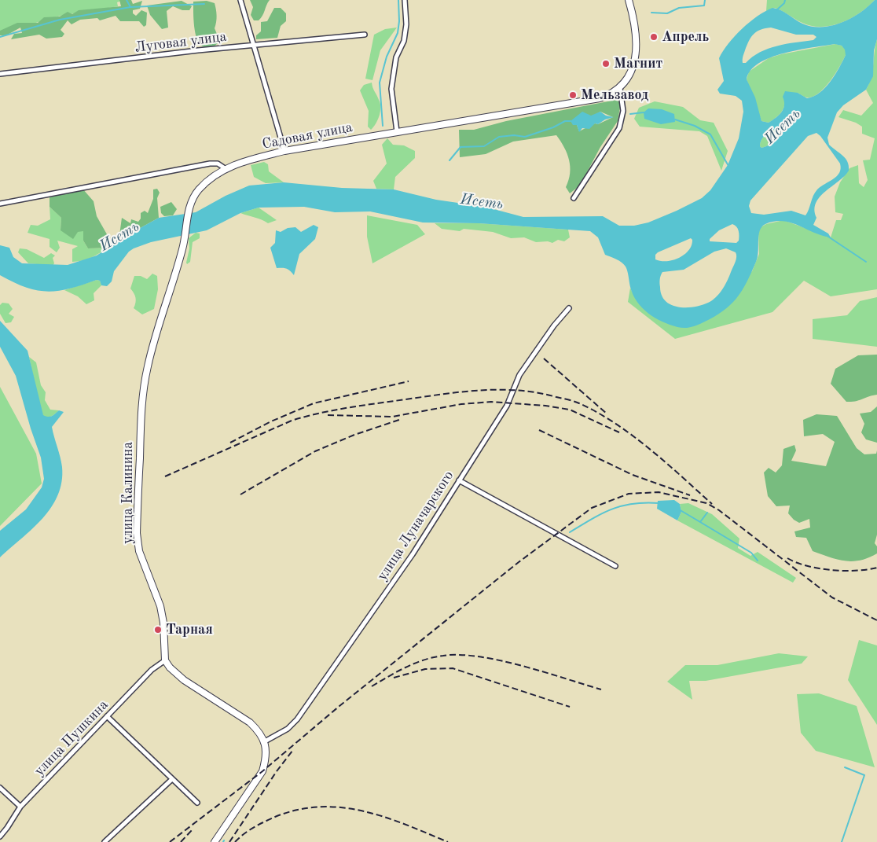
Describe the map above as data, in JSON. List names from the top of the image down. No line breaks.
{"streets":{"main road":["Садовая улица","улица Калинина"],"street":["Луговая улица","улица Луначарского","улица Пушкина"]},"crossings":[["Садовая улица","улица Калинина"],["улица Калинина","улица Пушкина"]],"water":["Исеть"],"places":["Апрель","Магнит","Мельзавод","Тарная"]}
